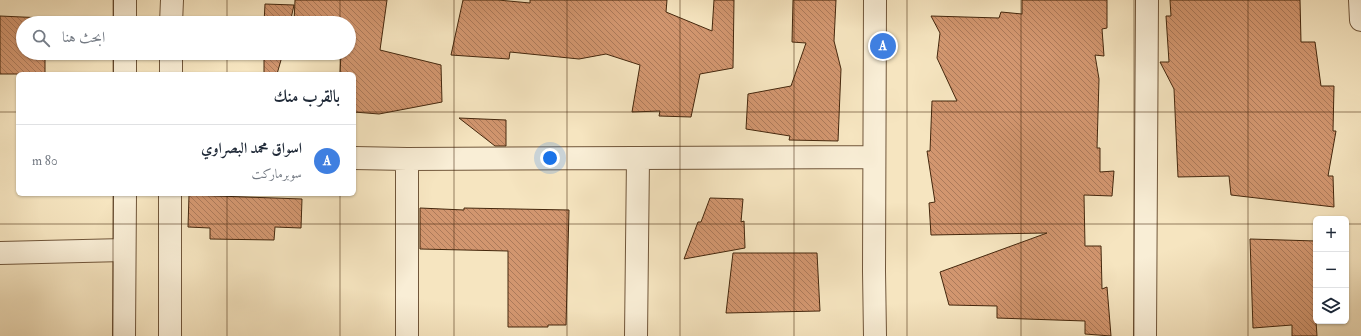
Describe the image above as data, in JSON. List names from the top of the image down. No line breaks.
{"page":{"search":"ابحث هنا","pins":"A","heading":"بالقرب منك","list":[{"mark":"A","name":"اسواق محمد البصراوي","note":"سوبرماركت","value":"80 m"}],"map_buttons":["+","−"]}}
